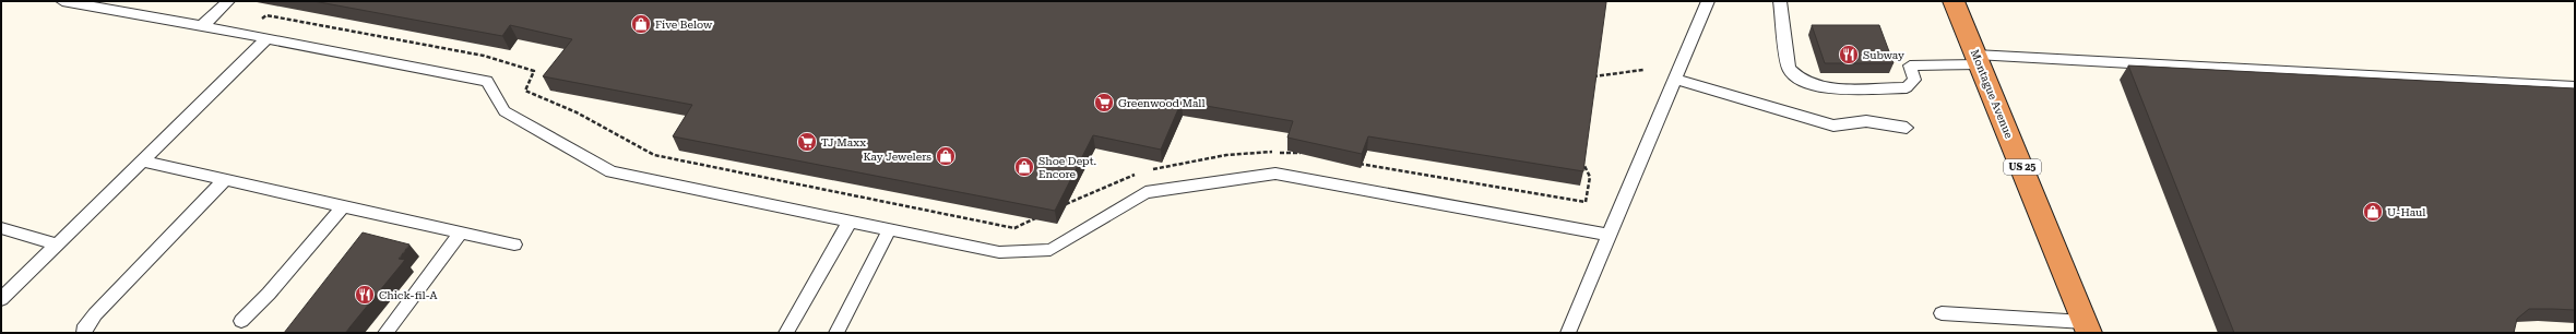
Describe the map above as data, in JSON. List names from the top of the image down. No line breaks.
{"streets":{"highway":["Montague Avenue","US 25"]},"places":{"shop":["Five Below","Kay Jewelers","Shoe Dept. Encore","U-Haul"],"restaurant":["Subway","Chick-fil-A"],"supermarket":["Greenwood Mall","TJ Maxx"]}}
